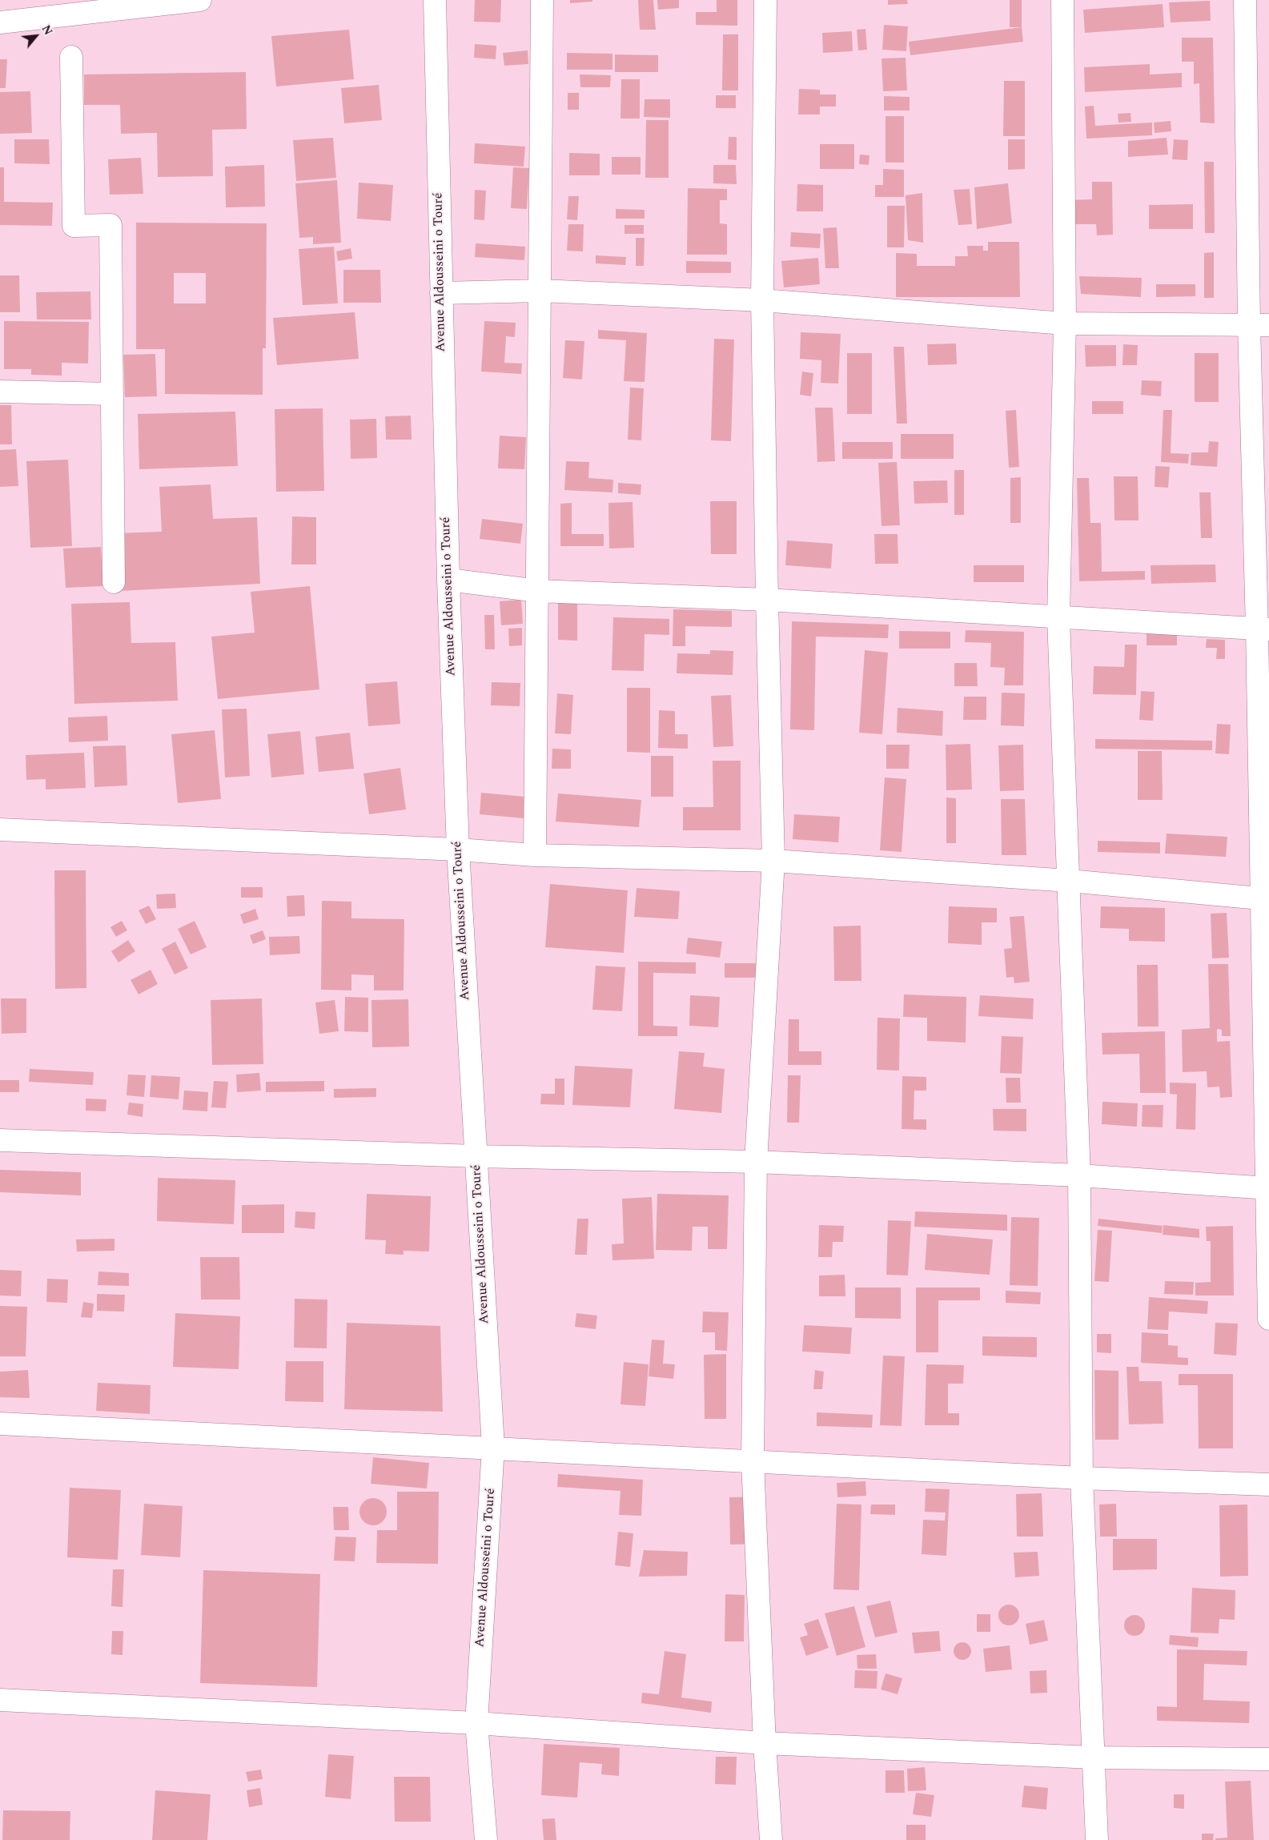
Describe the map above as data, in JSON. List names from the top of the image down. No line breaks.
{"streets":{"street":["Avenue Aldousseini o Touré"]},"north":"top right"}
